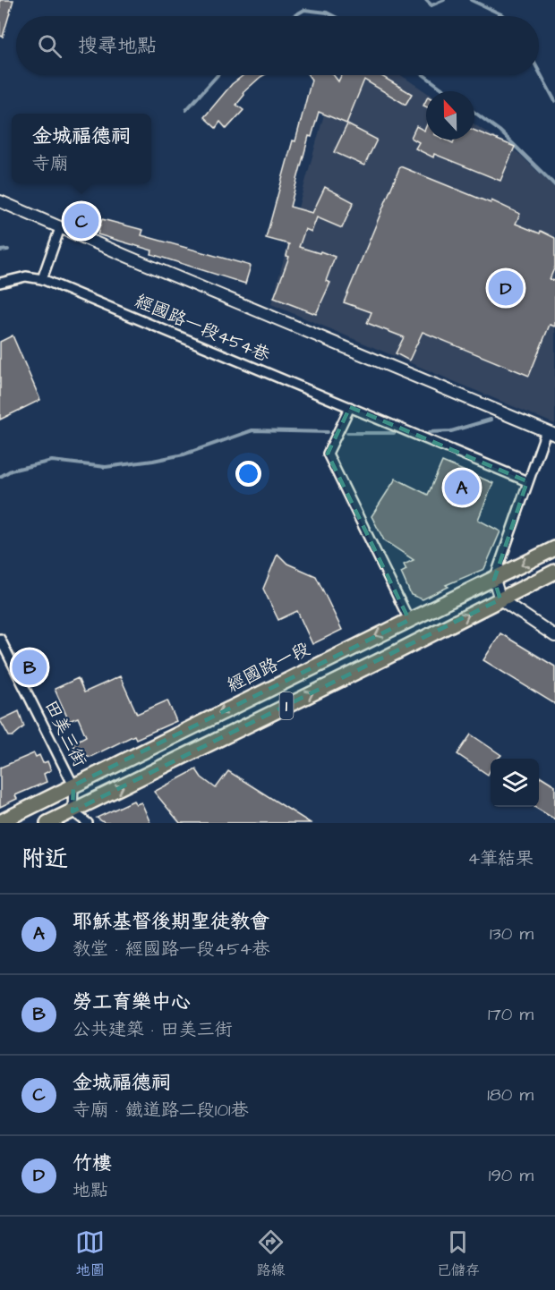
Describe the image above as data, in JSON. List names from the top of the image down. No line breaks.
{"streets":{"main road":["經國路一段","1"],"street":["經國路一段454巷","田美三街"]},"crossings":[["經國路一段","田美三街"]],"north":"top","page":{"search":"搜尋地點","popup":["金城福德祠","寺廟"],"pins":["C","D","A","B"],"heading":["附近","4筆結果"],"list":[{"mark":"A","name":"耶穌基督後期聖徒教會","note":"教堂 · 經國路一段454巷","value":"130 m"},{"mark":"B","name":"勞工育樂中心","note":"公共建築 · 田美三街","value":"170 m"},{"mark":"C","name":"金城福德祠","note":"寺廟 · 鐵道路二段101巷","value":"180 m"},{"mark":"D","name":"竹樓","note":"地點","value":"190 m"}],"nav":["地圖","路線","已儲存"]}}
